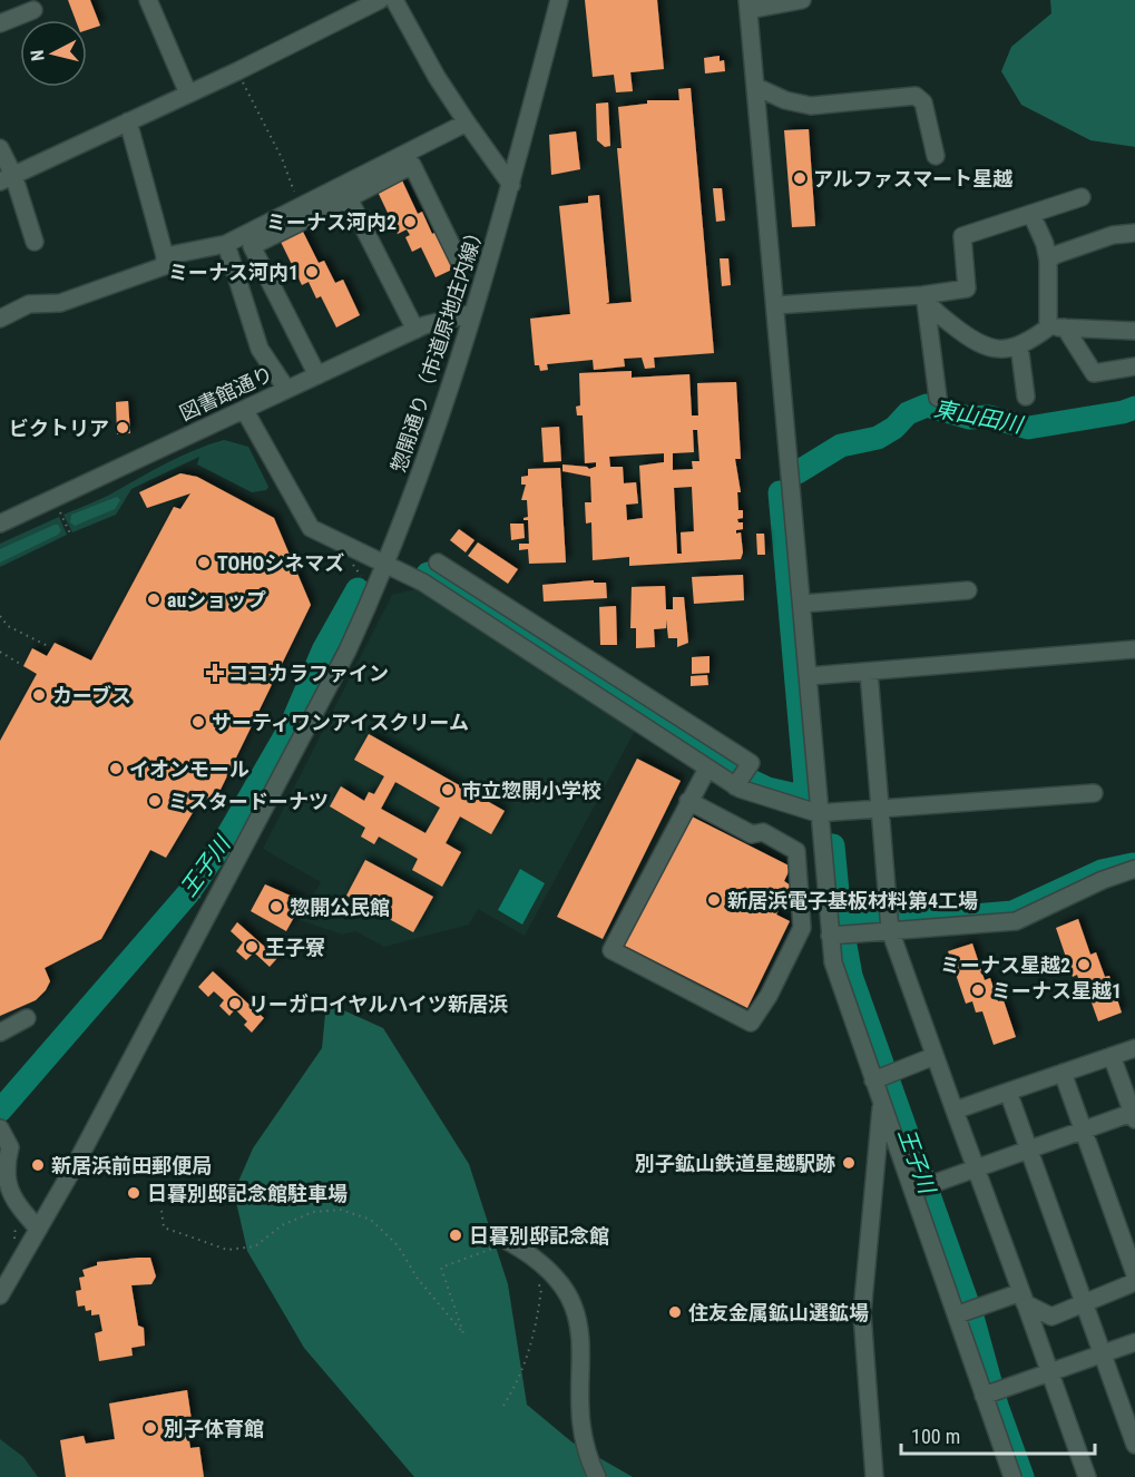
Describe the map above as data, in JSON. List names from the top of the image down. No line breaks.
{"streets":{"street":["惣開通り（市道原地庄内線）","図書館通り"]},"crossings":[["惣開通り（市道原地庄内線）","図書館通り"]],"water":["東山田川","王子川"],"places":{"other":["アルファスマート星越","ミーナス河内2","ミーナス河内1","ビクトリア","TOHOシネマズ","auショップ","カーブス","サーティワンアイスクリーム","イオンモール","市立惣開小学校","ミスタードーナツ","新居浜電子基板材料第4工場","惣開公民館","王子寮","ミーナス星越2","ミーナス星越1","リーガロイヤルハイツ新居浜","別子鉱山鉄道星越駅跡","新居浜前田郵便局","日暮別邸記念館駐車場","日暮別邸記念館","住友金属鉱山選鉱場","別子体育館"],"health":["ココカラファイン"]},"scale_bar":"100 m","north":"left"}
